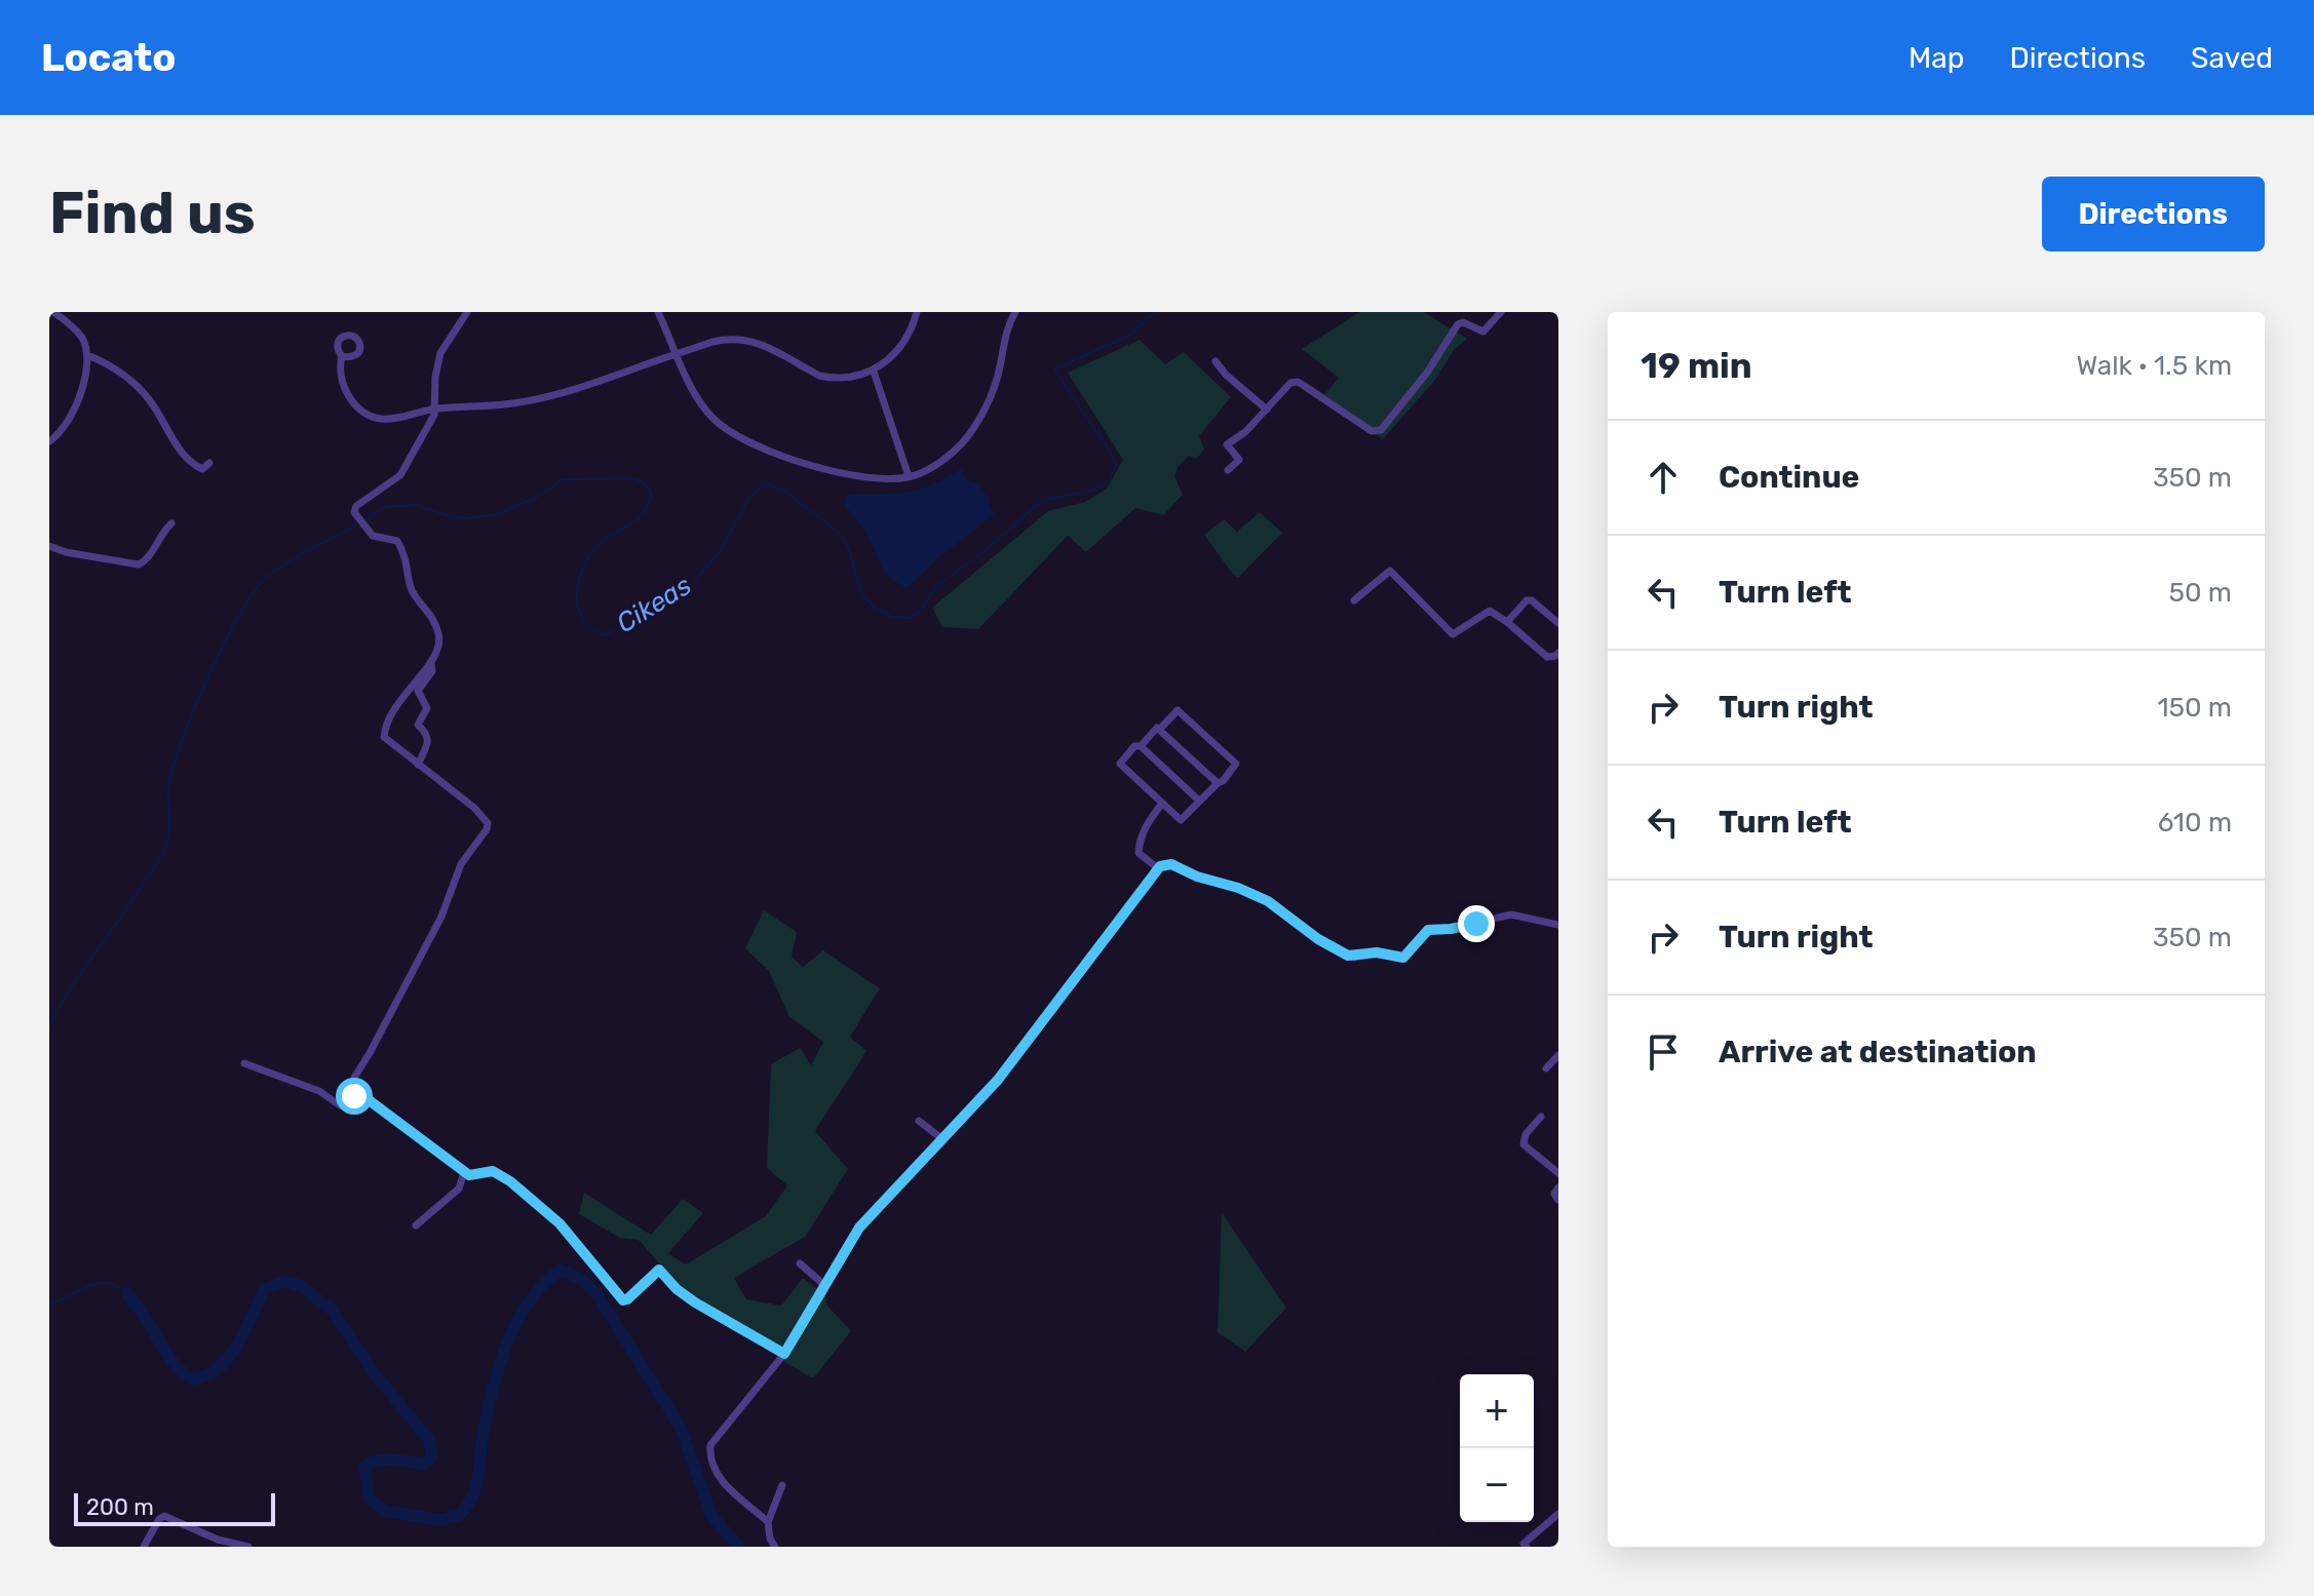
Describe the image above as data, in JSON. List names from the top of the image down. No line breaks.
{"water":["Cikeas"],"scale_bar":"200 m","page":{"header":"Locato","nav":["Map","Directions","Saved"],"buttons":"Directions","title":"Find us","heading":["19 min","Walk · 1.5 km"],"list":[["Continue","350 m"],["Turn left","50 m"],["Turn right","150 m"],["Turn left","610 m"],["Turn right","350 m"],"Arrive at destination"],"map_buttons":["+","−"],"scale":"200 m"}}
